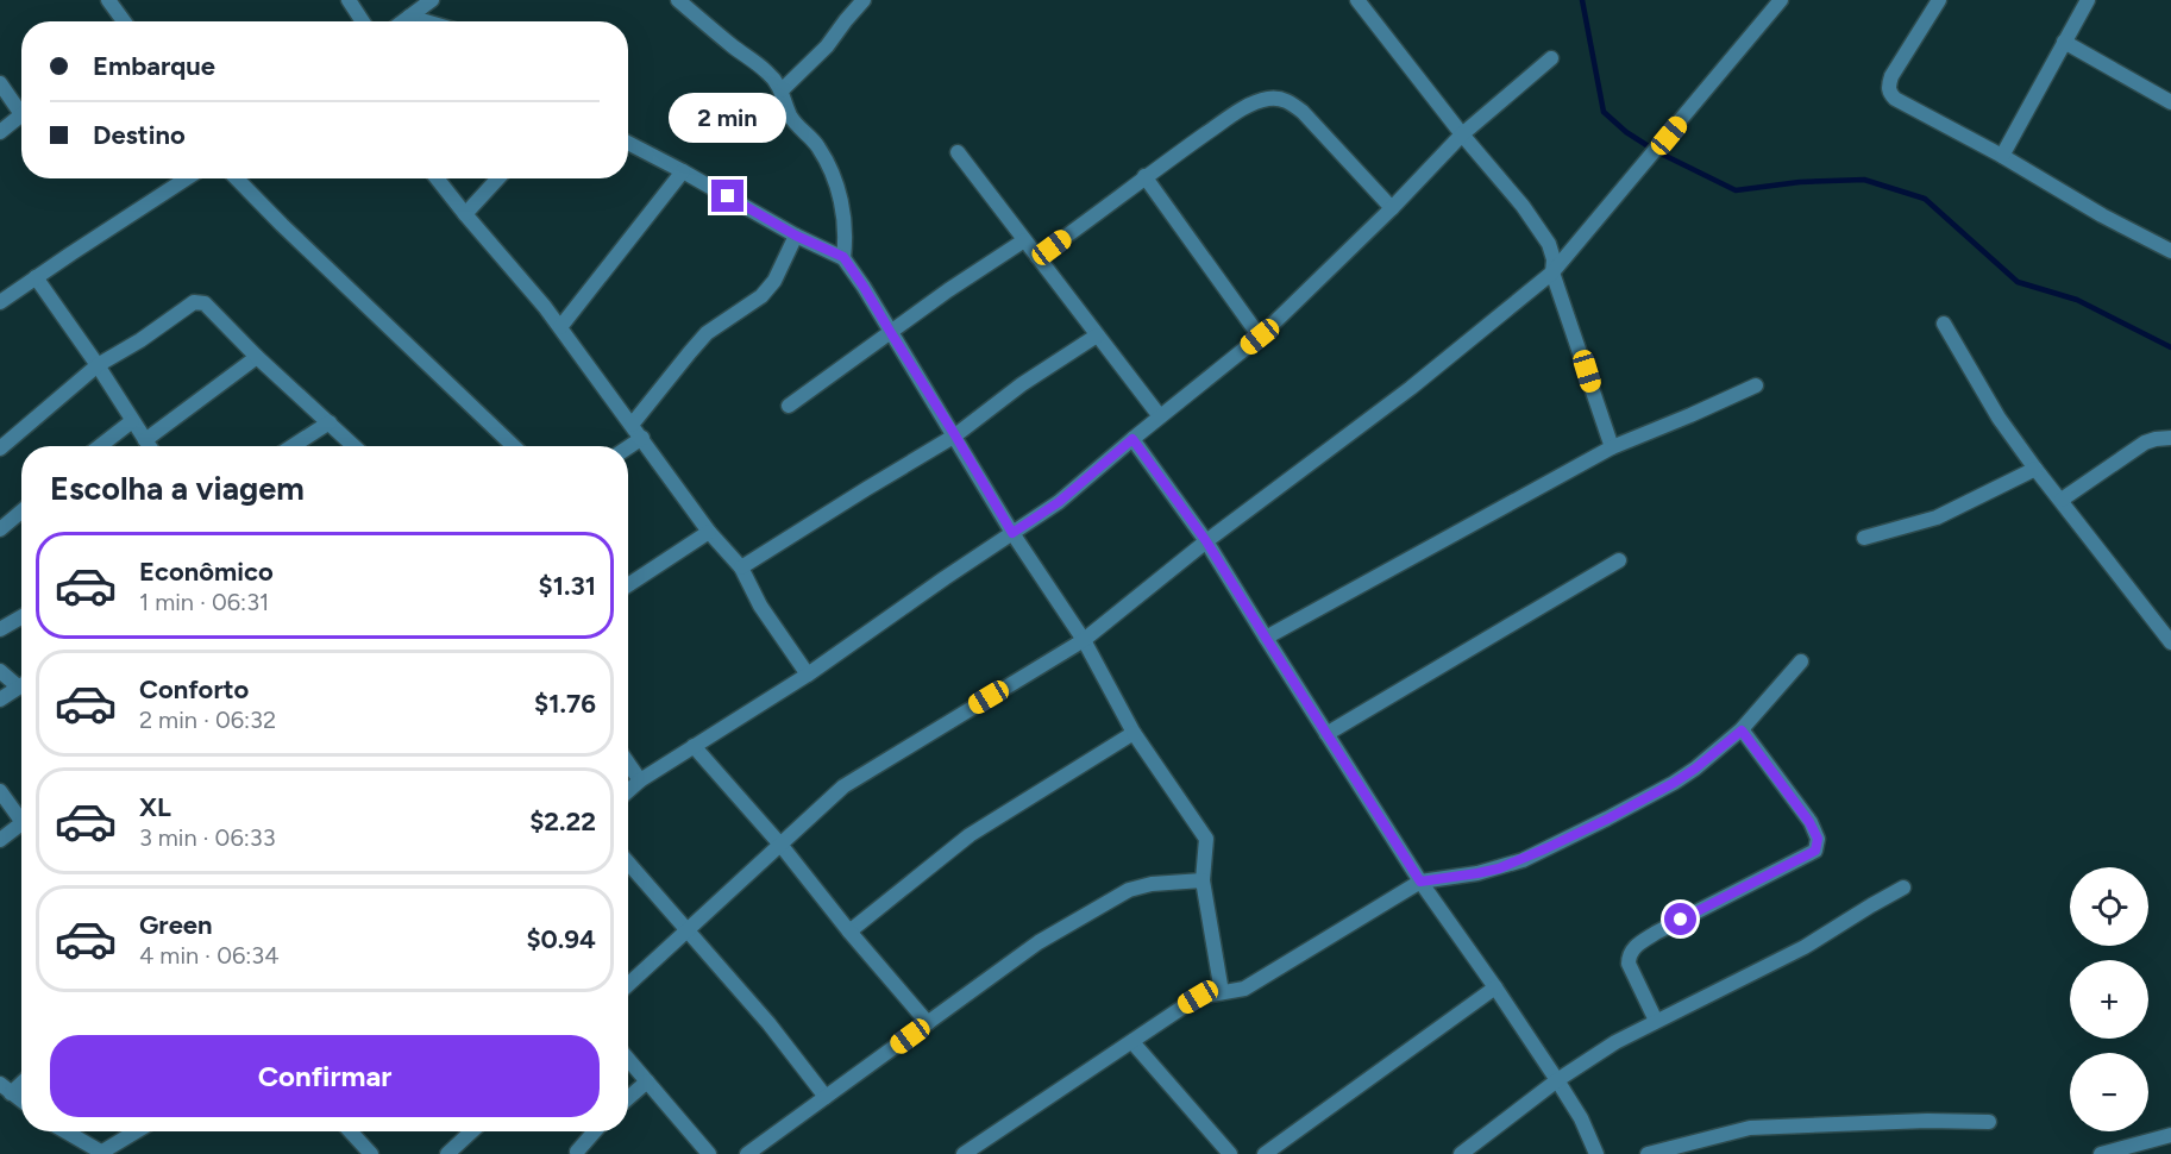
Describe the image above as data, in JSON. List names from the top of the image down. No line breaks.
{"page":{"banner":["Embarque","Destino"],"bubble":"2 min","heading":"Escolha a viagem","list":[{"name":"Econômico","note":"1 min · 06:31","value":"$1.31"},{"name":"Conforto","note":"2 min · 06:32","value":"$1.76"},{"name":"XL","note":"3 min · 06:33","value":"$2.22"},{"name":"Green","note":"4 min · 06:34","value":"$0.94"}],"map_buttons":["+","−"],"buttons":"Confirmar"}}
